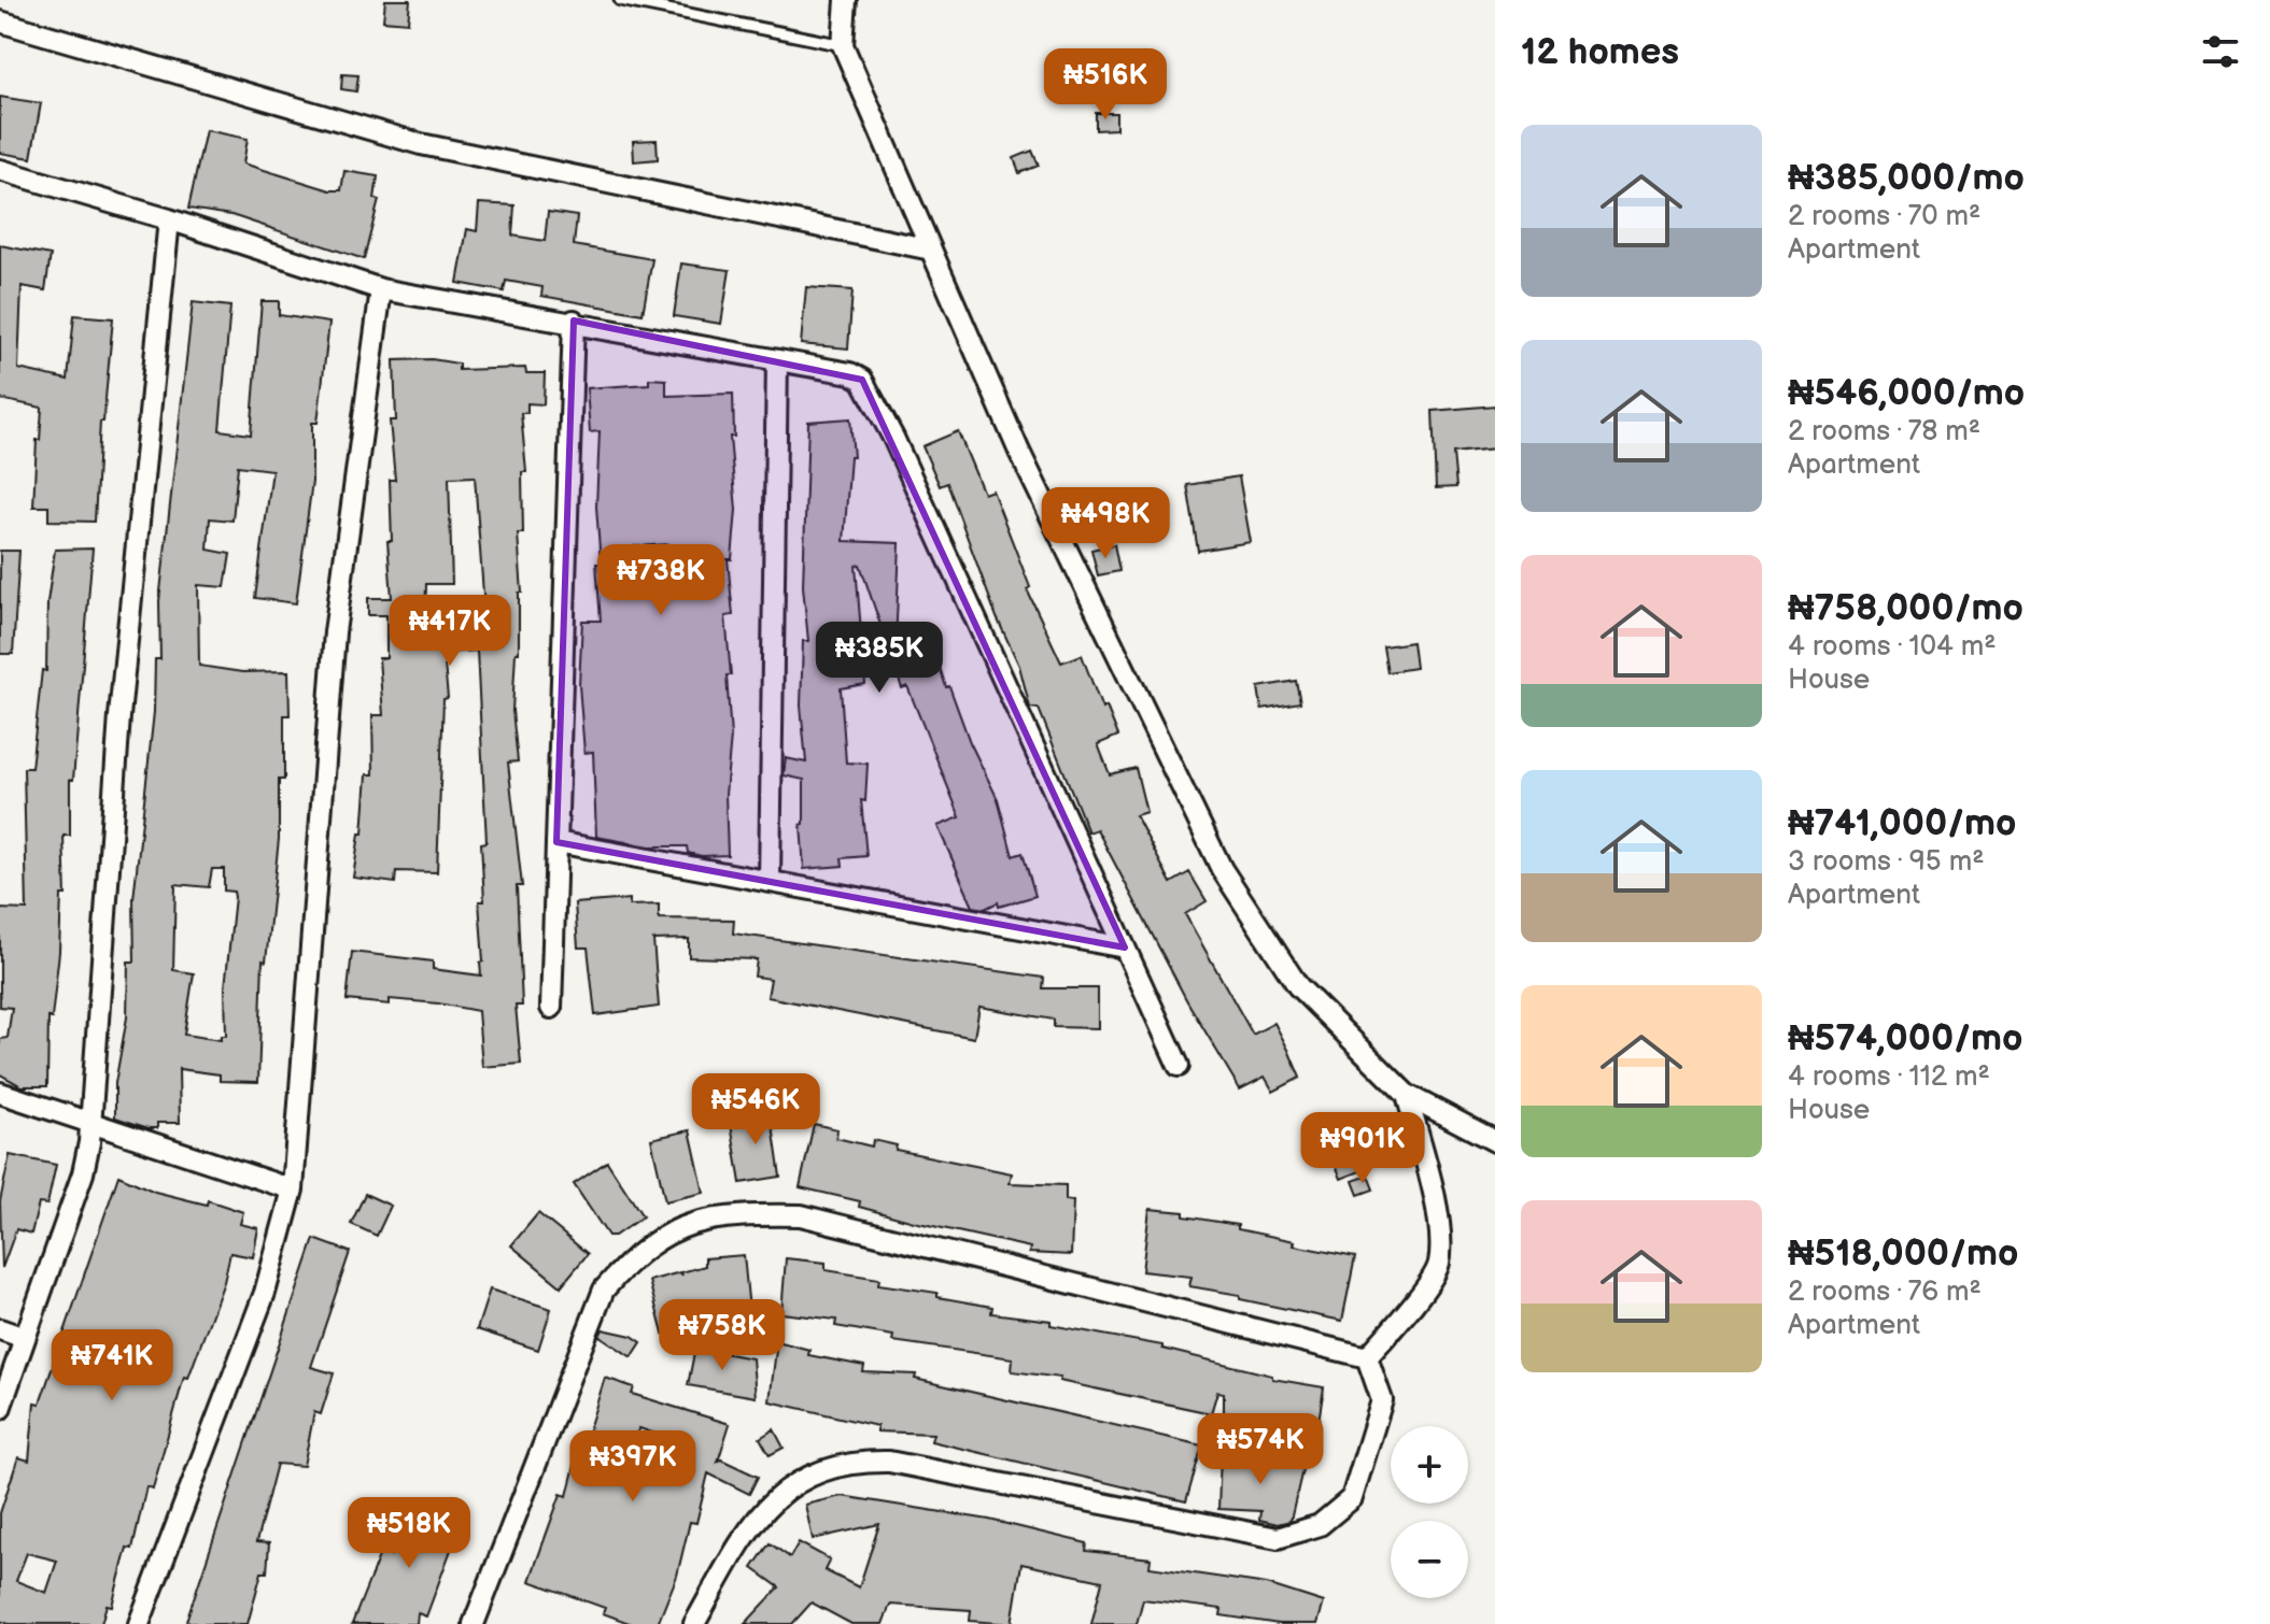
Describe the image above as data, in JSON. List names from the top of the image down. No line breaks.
{"page":{"heading":"12 homes","price":["₦516K","₦498K","₦738K","₦417K","₦385K","₦546K","₦901K","₦758K","₦741K","₦574K","₦397K","₦518K"],"list":[{"name":"₦385,000/mo","note":"2 rooms · 70 m² · Apartment"},{"name":"₦546,000/mo","note":"2 rooms · 78 m² · Apartment"},{"name":"₦758,000/mo","note":"4 rooms · 104 m² · House"},{"name":"₦741,000/mo","note":"3 rooms · 95 m² · Apartment"},{"name":"₦574,000/mo","note":"4 rooms · 112 m² · House"},{"name":"₦518,000/mo","note":"2 rooms · 76 m² · Apartment"}],"map_buttons":["+","−"]}}
